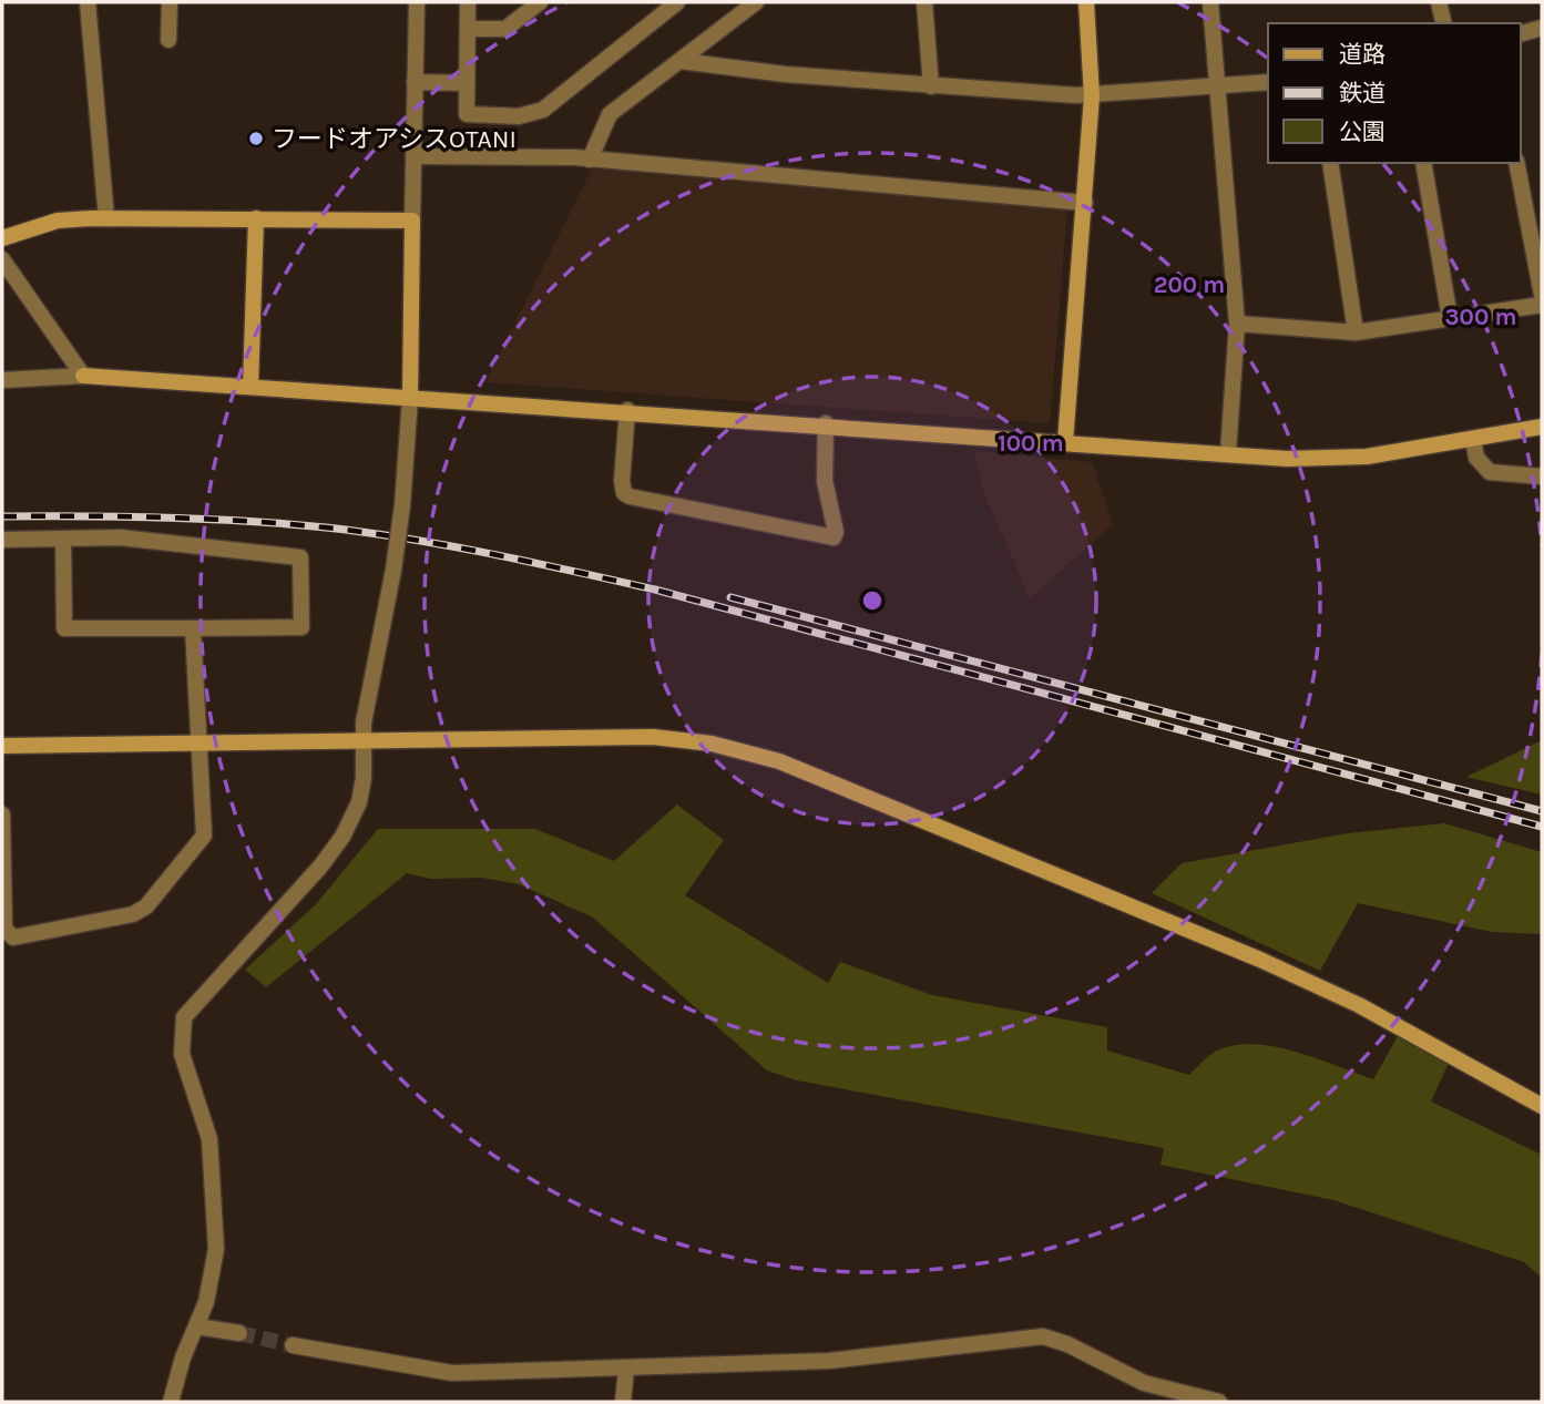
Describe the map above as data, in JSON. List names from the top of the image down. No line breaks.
{"places":["フードオアシスOTANI"],"legend":["道路","鉄道","公園"],"rings":["200 m","300 m","100 m"]}
